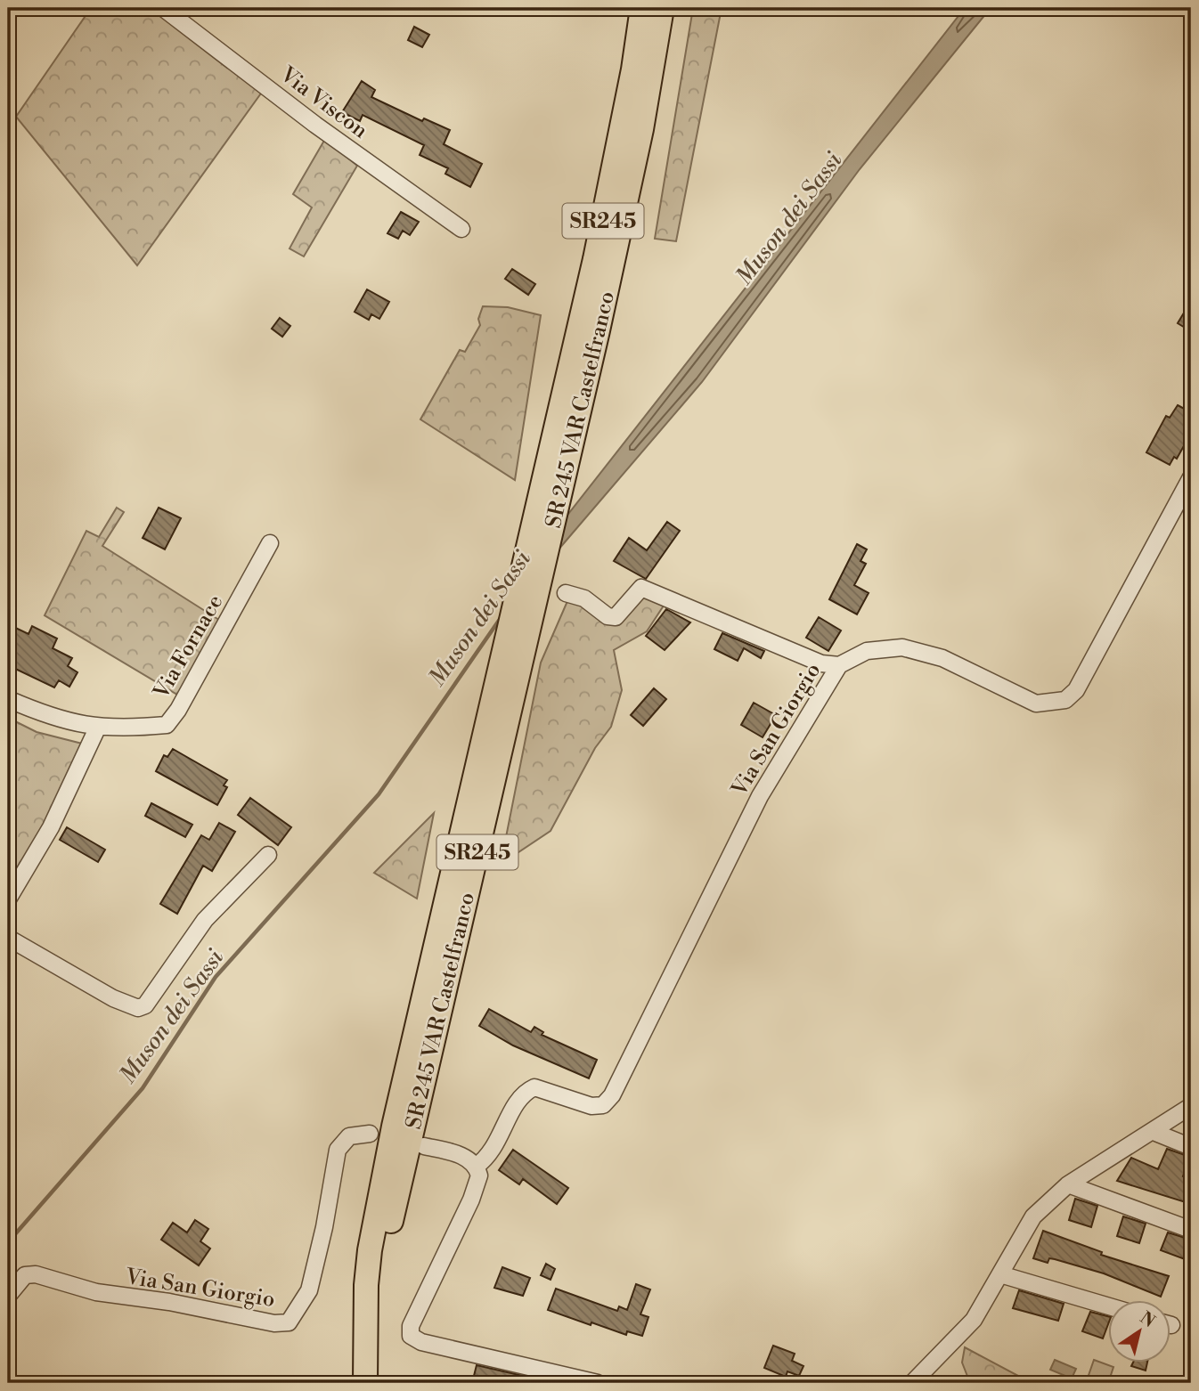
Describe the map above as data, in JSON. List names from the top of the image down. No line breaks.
{"streets":{"highway":["SR245","SR 245 VAR Castelfranco"],"street":["Via Viscon","Via Fornace","Via San Giorgio"]},"water":["Muson dei Sassi"],"north":"top right"}
